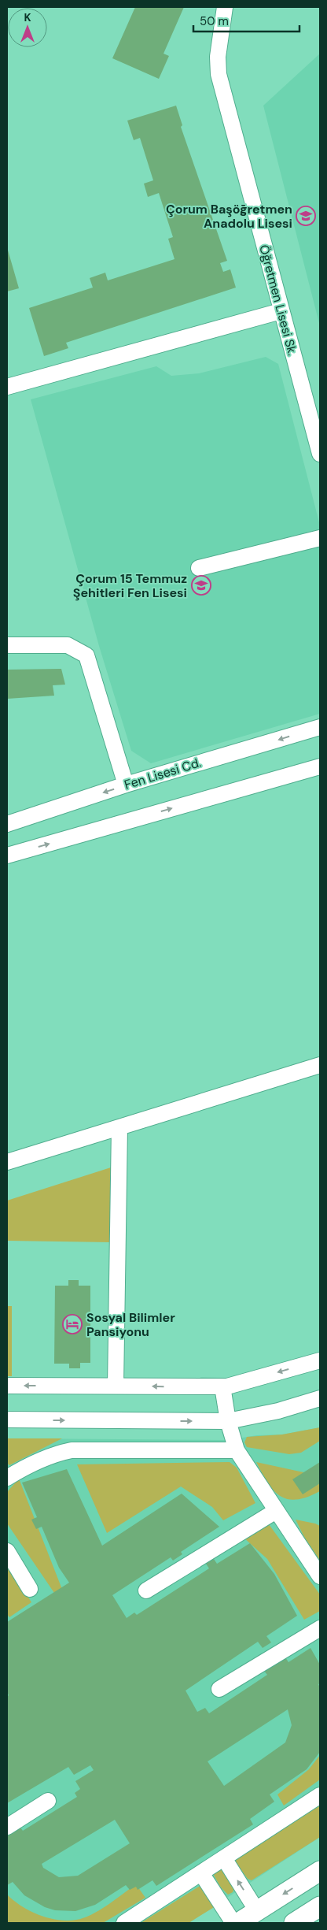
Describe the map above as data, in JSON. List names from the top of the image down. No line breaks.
{"streets":{"street":["Öğretmen Lisesi Sk.","Fen Lisesi Cd."]},"places":{"school or university":["Çorum Başöğretmen Anadolu Lisesi","Çorum 15 Temmuz Şehitleri Fen Lisesi"],"hotel":["Sosyal Bilimler Pansiyonu"]},"scale_bar":"50 m","north":"top"}
